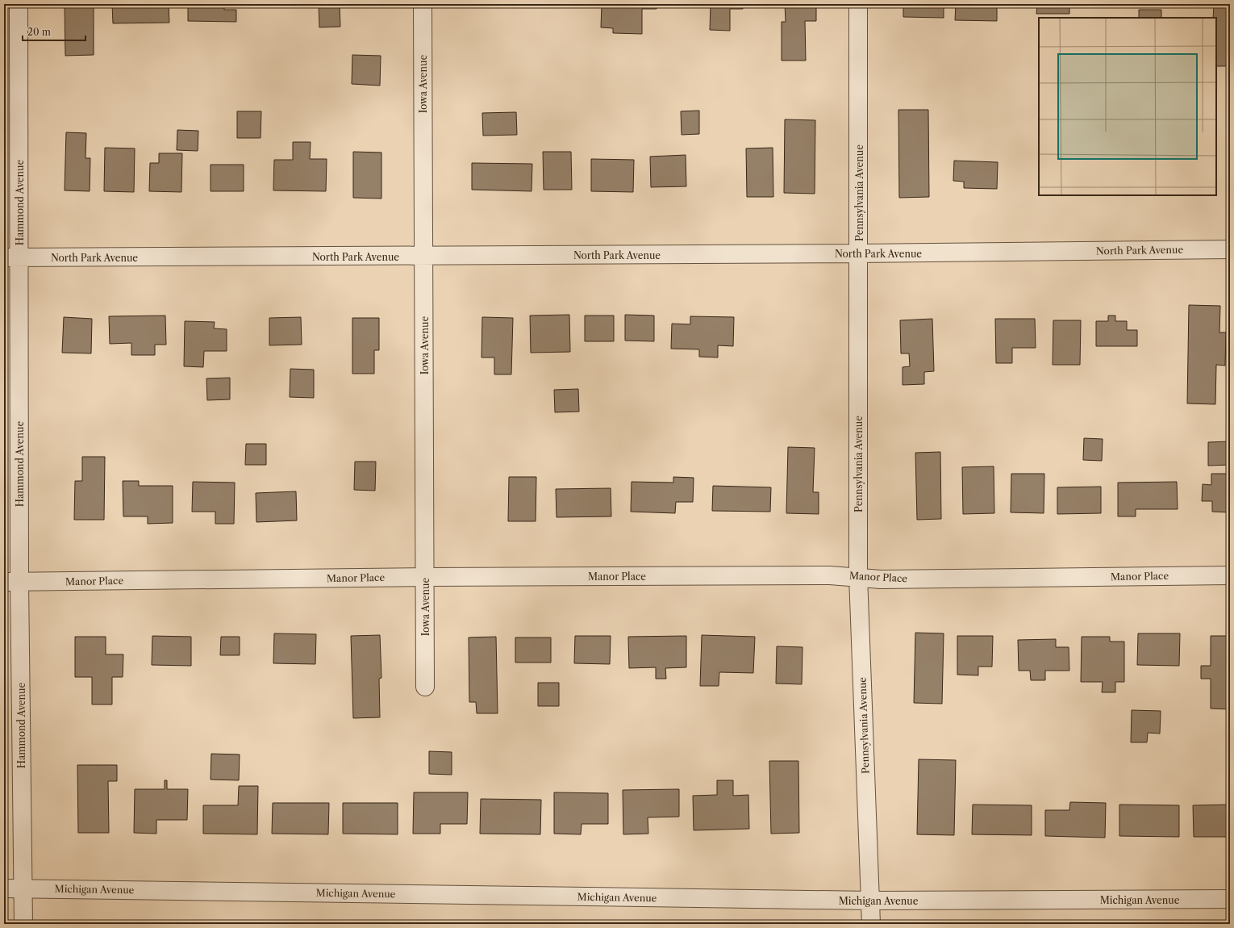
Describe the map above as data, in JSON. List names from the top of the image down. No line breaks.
{"streets":{"street":["Iowa Avenue","Pennsylvania Avenue","Hammond Avenue","North Park Avenue","Manor Place","Michigan Avenue"]},"crossings":[["Iowa Avenue","North Park Avenue"],["Iowa Avenue","Manor Place"],["Pennsylvania Avenue","North Park Avenue"],["Pennsylvania Avenue","Manor Place"],["Pennsylvania Avenue","Michigan Avenue"],["Hammond Avenue","North Park Avenue"],["Hammond Avenue","Manor Place"],["Hammond Avenue","Michigan Avenue"]],"scale_bar":"20 m"}
